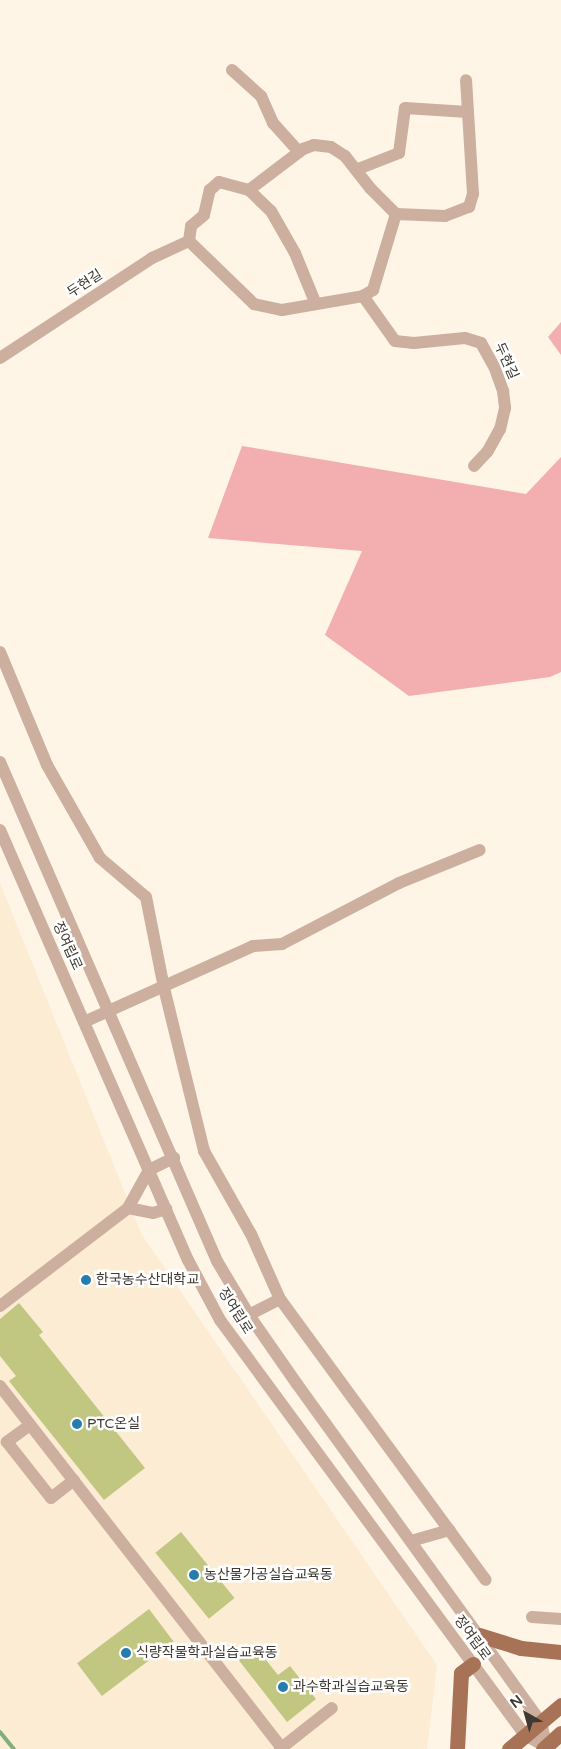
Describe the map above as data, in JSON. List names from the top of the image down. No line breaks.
{"streets":{"street":["두현길","정여립로"]},"places":["한국농수산대학교","PTC온실","농산물가공실습교육동","식량작물학과실습교육동","과수학과실습교육동"],"north":"top left"}
